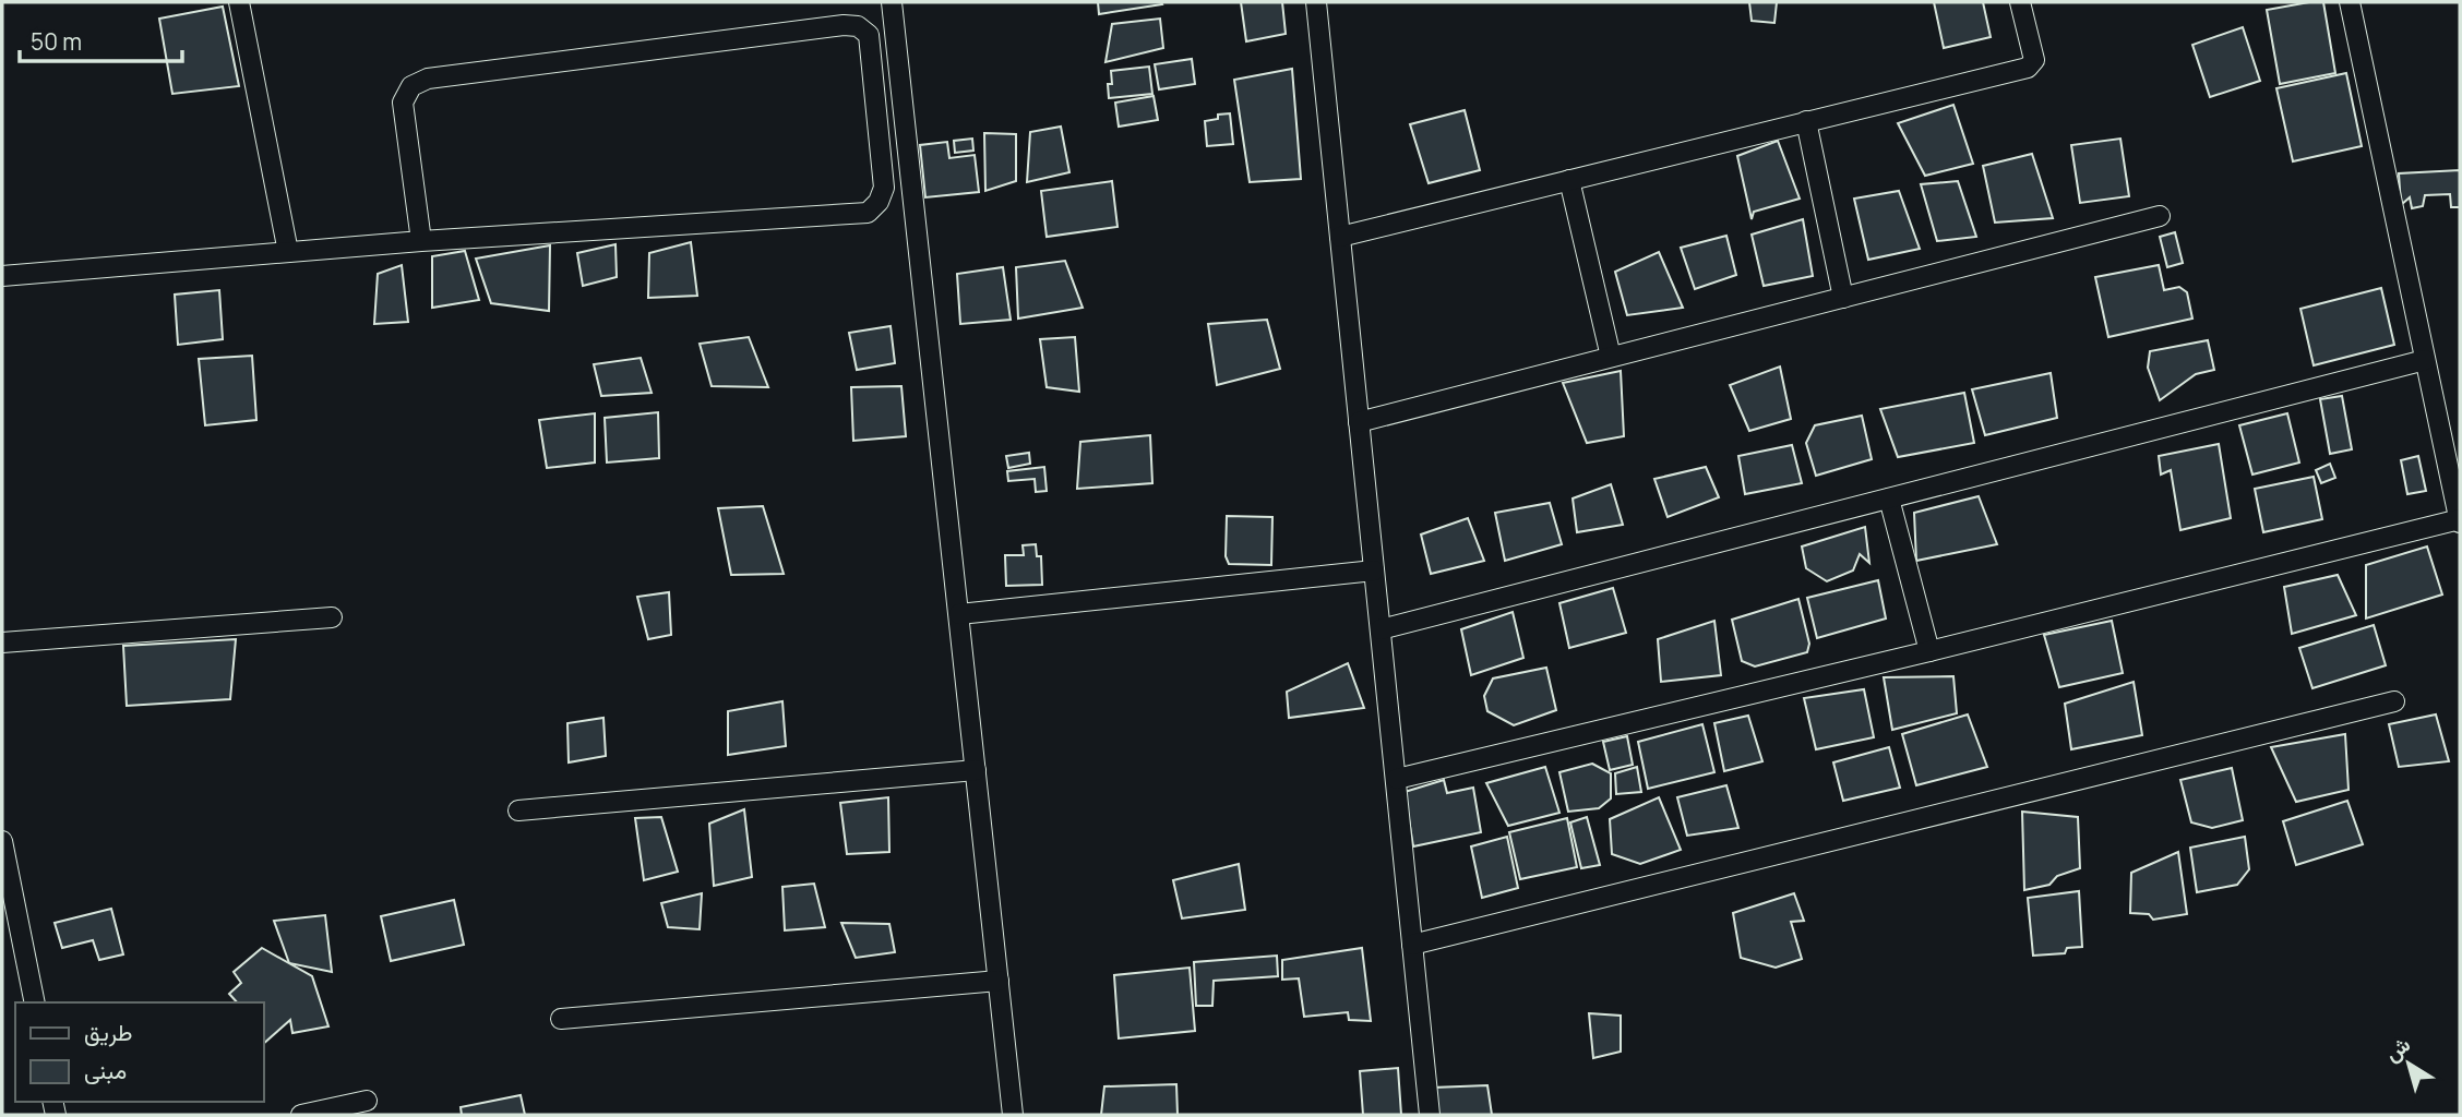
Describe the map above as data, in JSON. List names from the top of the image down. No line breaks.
{"legend":["طريق","مبنى"],"scale_bar":"50 m","north":"top left"}
